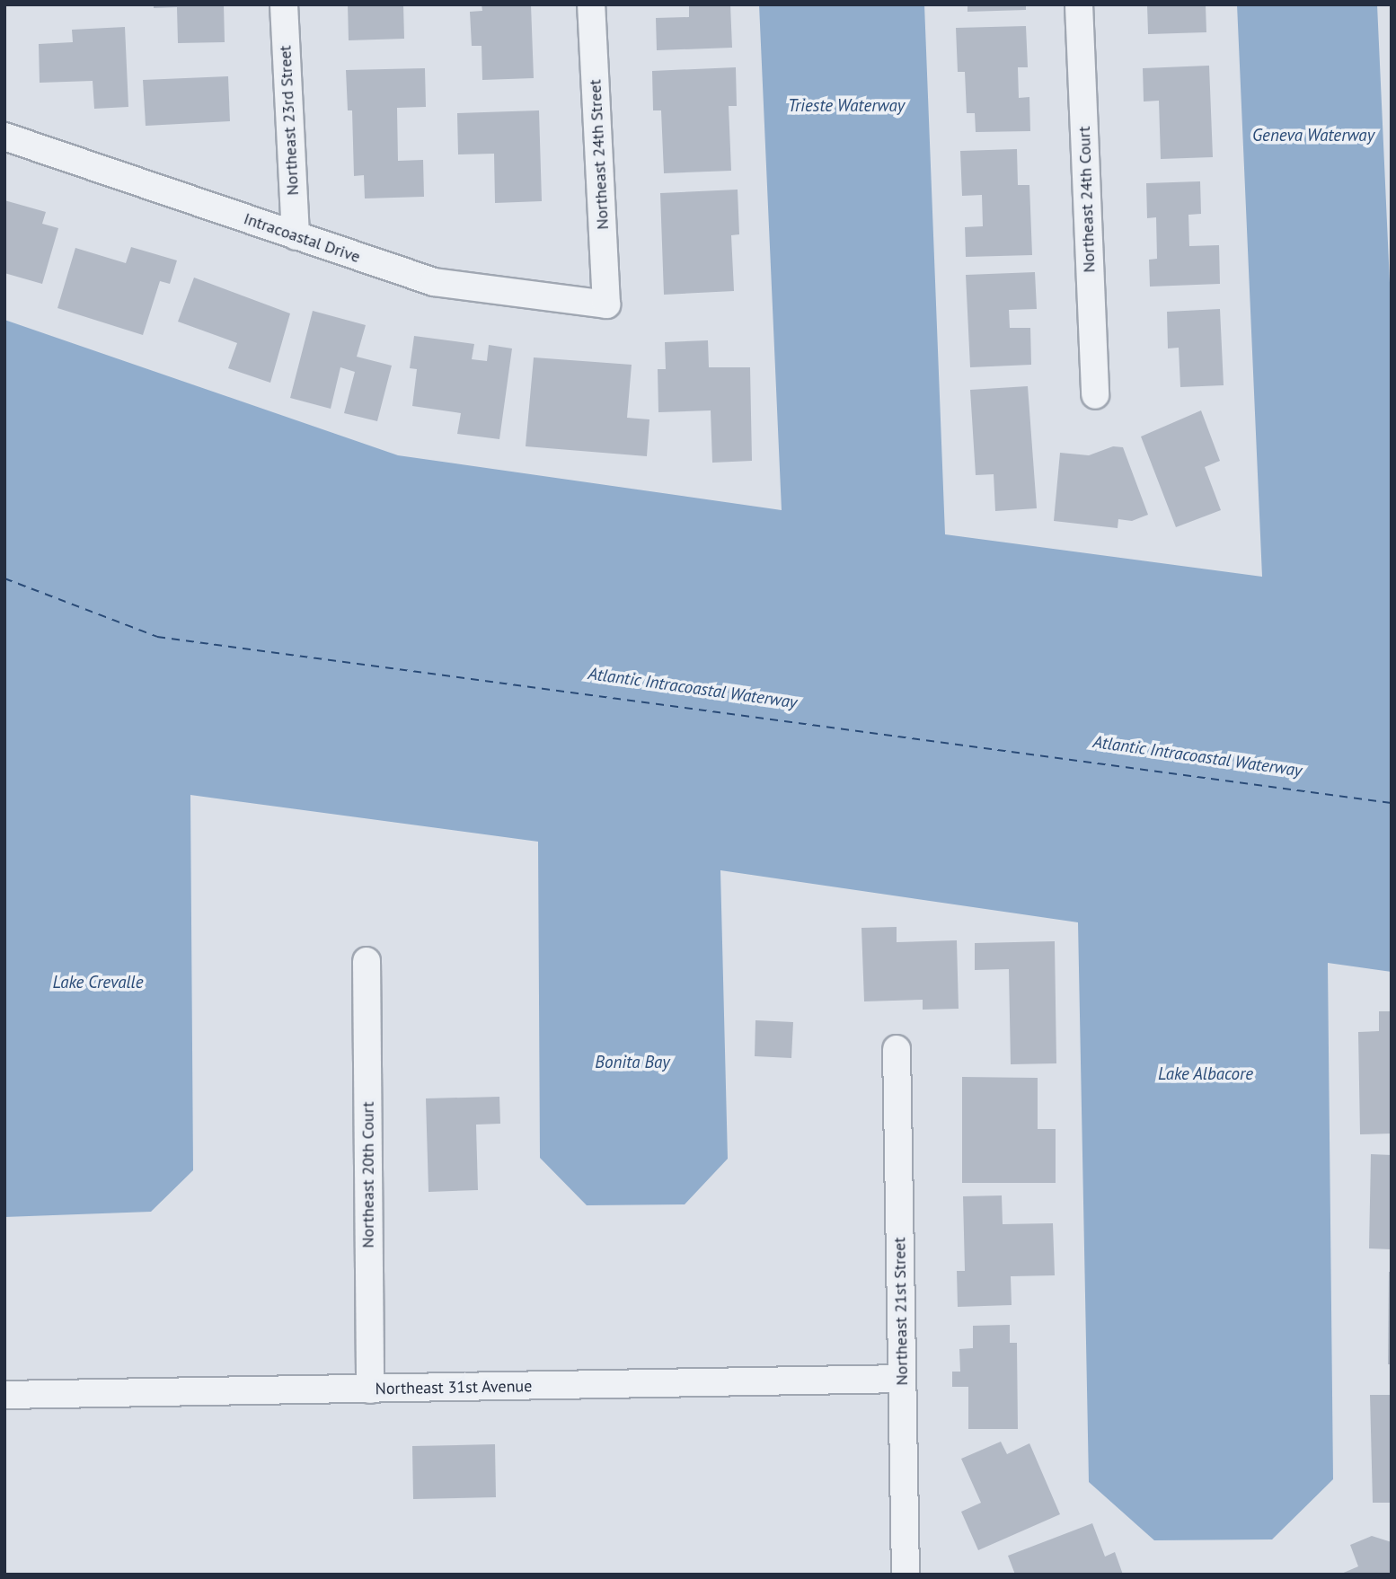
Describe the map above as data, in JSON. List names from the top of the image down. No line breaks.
{"streets":{"street":["Northeast 23rd Street","Northeast 24th Street","Northeast 24th Court","Intracoastal Drive","Northeast 20th Court","Northeast 21st Street","Northeast 31st Avenue"]},"crossings":[["Northeast 23rd Street","Intracoastal Drive"],["Northeast 24th Street","Intracoastal Drive"],["Northeast 20th Court","Northeast 31st Avenue"],["Northeast 21st Street","Northeast 31st Avenue"]],"water":["Trieste Waterway","Geneva Waterway","Atlantic Intracoastal Waterway","Lake Crevalle","Bonita Bay","Lake Albacore"]}
